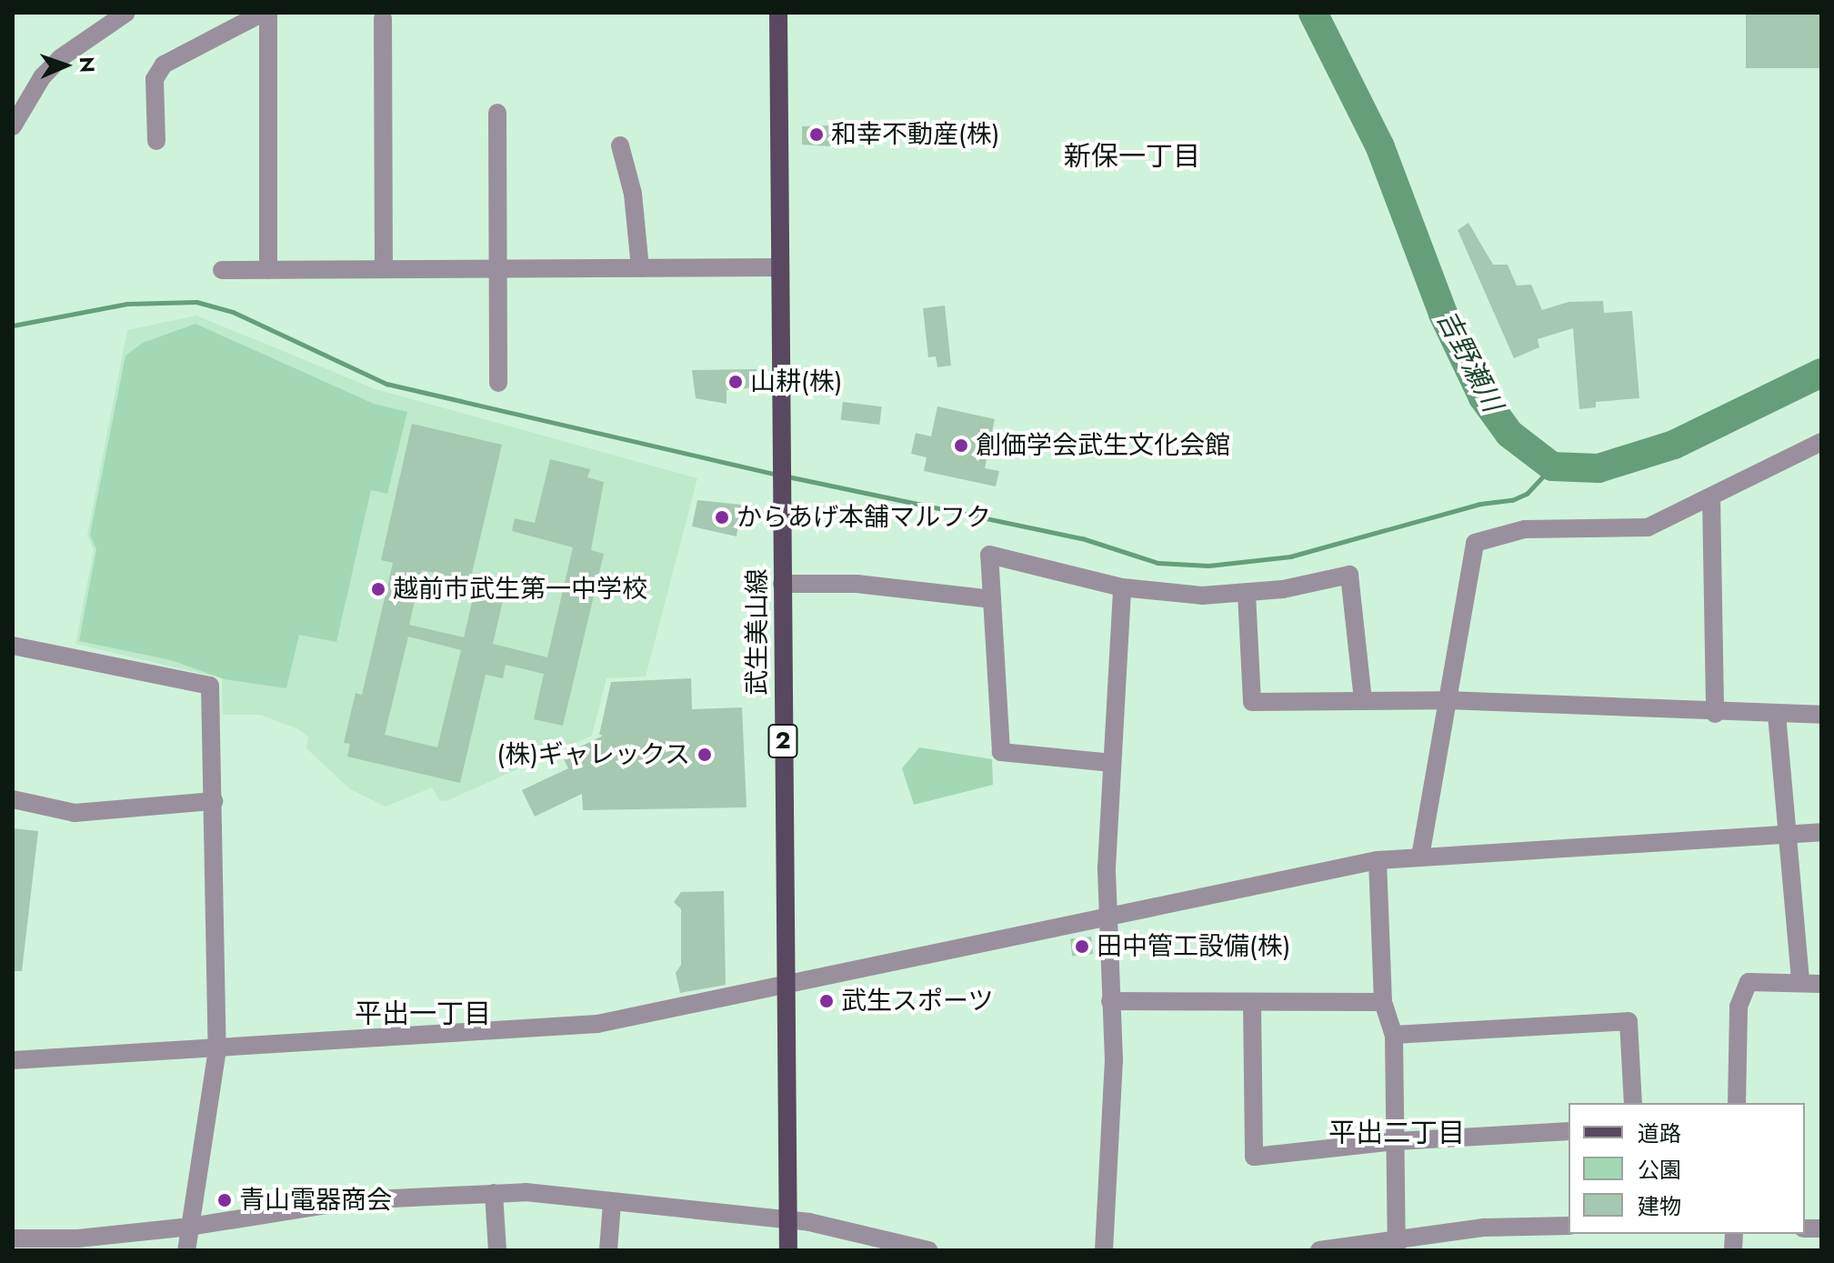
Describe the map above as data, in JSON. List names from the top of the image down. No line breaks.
{"streets":{"main road":["武生美山線","2"]},"districts":["新保一丁目","平出一丁目","平出二丁目"],"water":["吉野瀬川"],"places":["和幸不動産(株)","山耕(株)","創価学会武生文化会館","からあげ本舗マルフク","越前市武生第一中学校","(株)ギャレックス","田中管工設備(株)","武生スポーツ","青山電器商会"],"legend":["道路","公園","建物"],"north":"right"}
